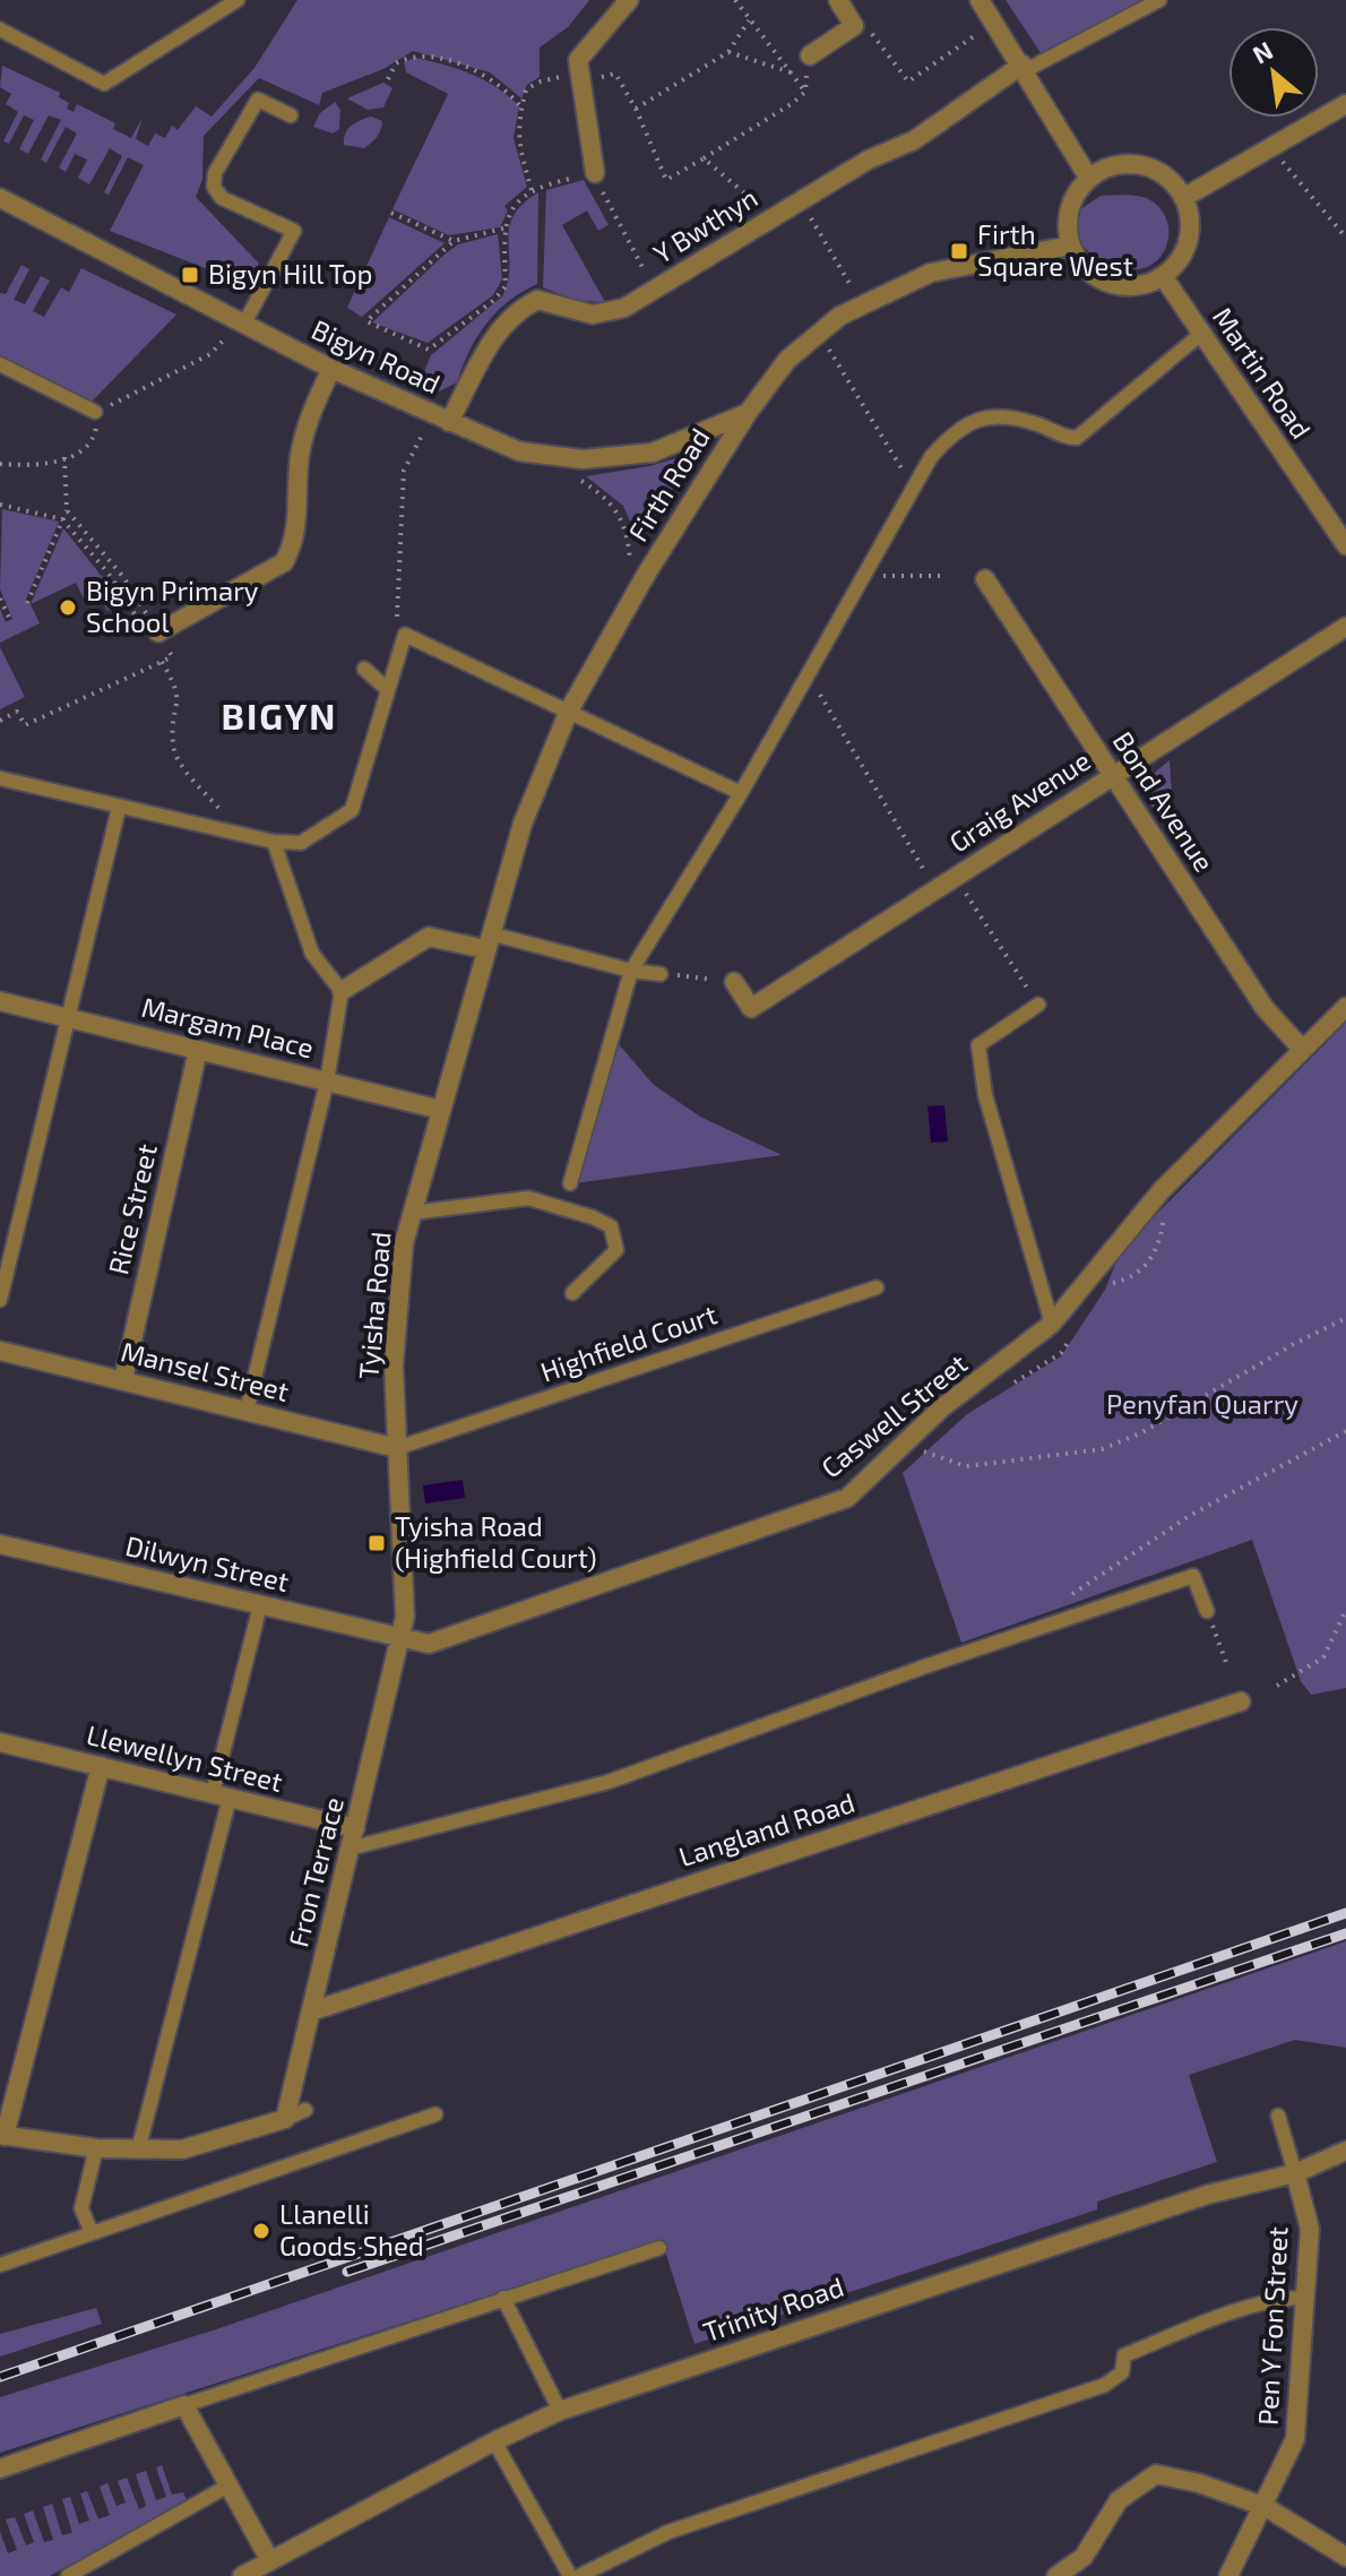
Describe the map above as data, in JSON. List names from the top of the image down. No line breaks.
{"streets":{"street":["Y Bwthyn","Bigyn Road","Martin Road","Firth Road","Graig Avenue","Bond Avenue","Margam Place","Rice Street","Tyisha Road","Mansel Street","Caswell Street","Dilwyn Street","Llewellyn Street","Langland Road","Fron Terrace","Trinity Road","Pen Y Fon Street"],"lane":["Highfield Court"]},"crossings":[["Y Bwthyn","Bigyn Road"],["Bigyn Road","Firth Road"],["Martin Road","Firth Road"],["Firth Road","Tyisha Road"],["Graig Avenue","Bond Avenue"],["Bond Avenue","Caswell Street"],["Margam Place","Rice Street"],["Margam Place","Tyisha Road"],["Rice Street","Mansel Street"],["Tyisha Road","Highfield Court"],["Tyisha Road","Mansel Street"],["Tyisha Road","Caswell Street"],["Tyisha Road","Dilwyn Street"],["Tyisha Road","Fron Terrace"],["Highfield Court","Mansel Street"],["Caswell Street","Dilwyn Street"],["Caswell Street","Fron Terrace"],["Dilwyn Street","Fron Terrace"],["Llewellyn Street","Fron Terrace"],["Langland Road","Fron Terrace"],["Trinity Road","Pen Y Fon Street"]],"districts":["BIGYN"],"parks":["Penyfan Quarry"],"places":{"transit":["Firth Square West","Bigyn Hill Top","Tyisha Road (Highfield Court)"],"other":["Bigyn Primary School","Llanelli Goods Shed"]},"north":"top left"}
